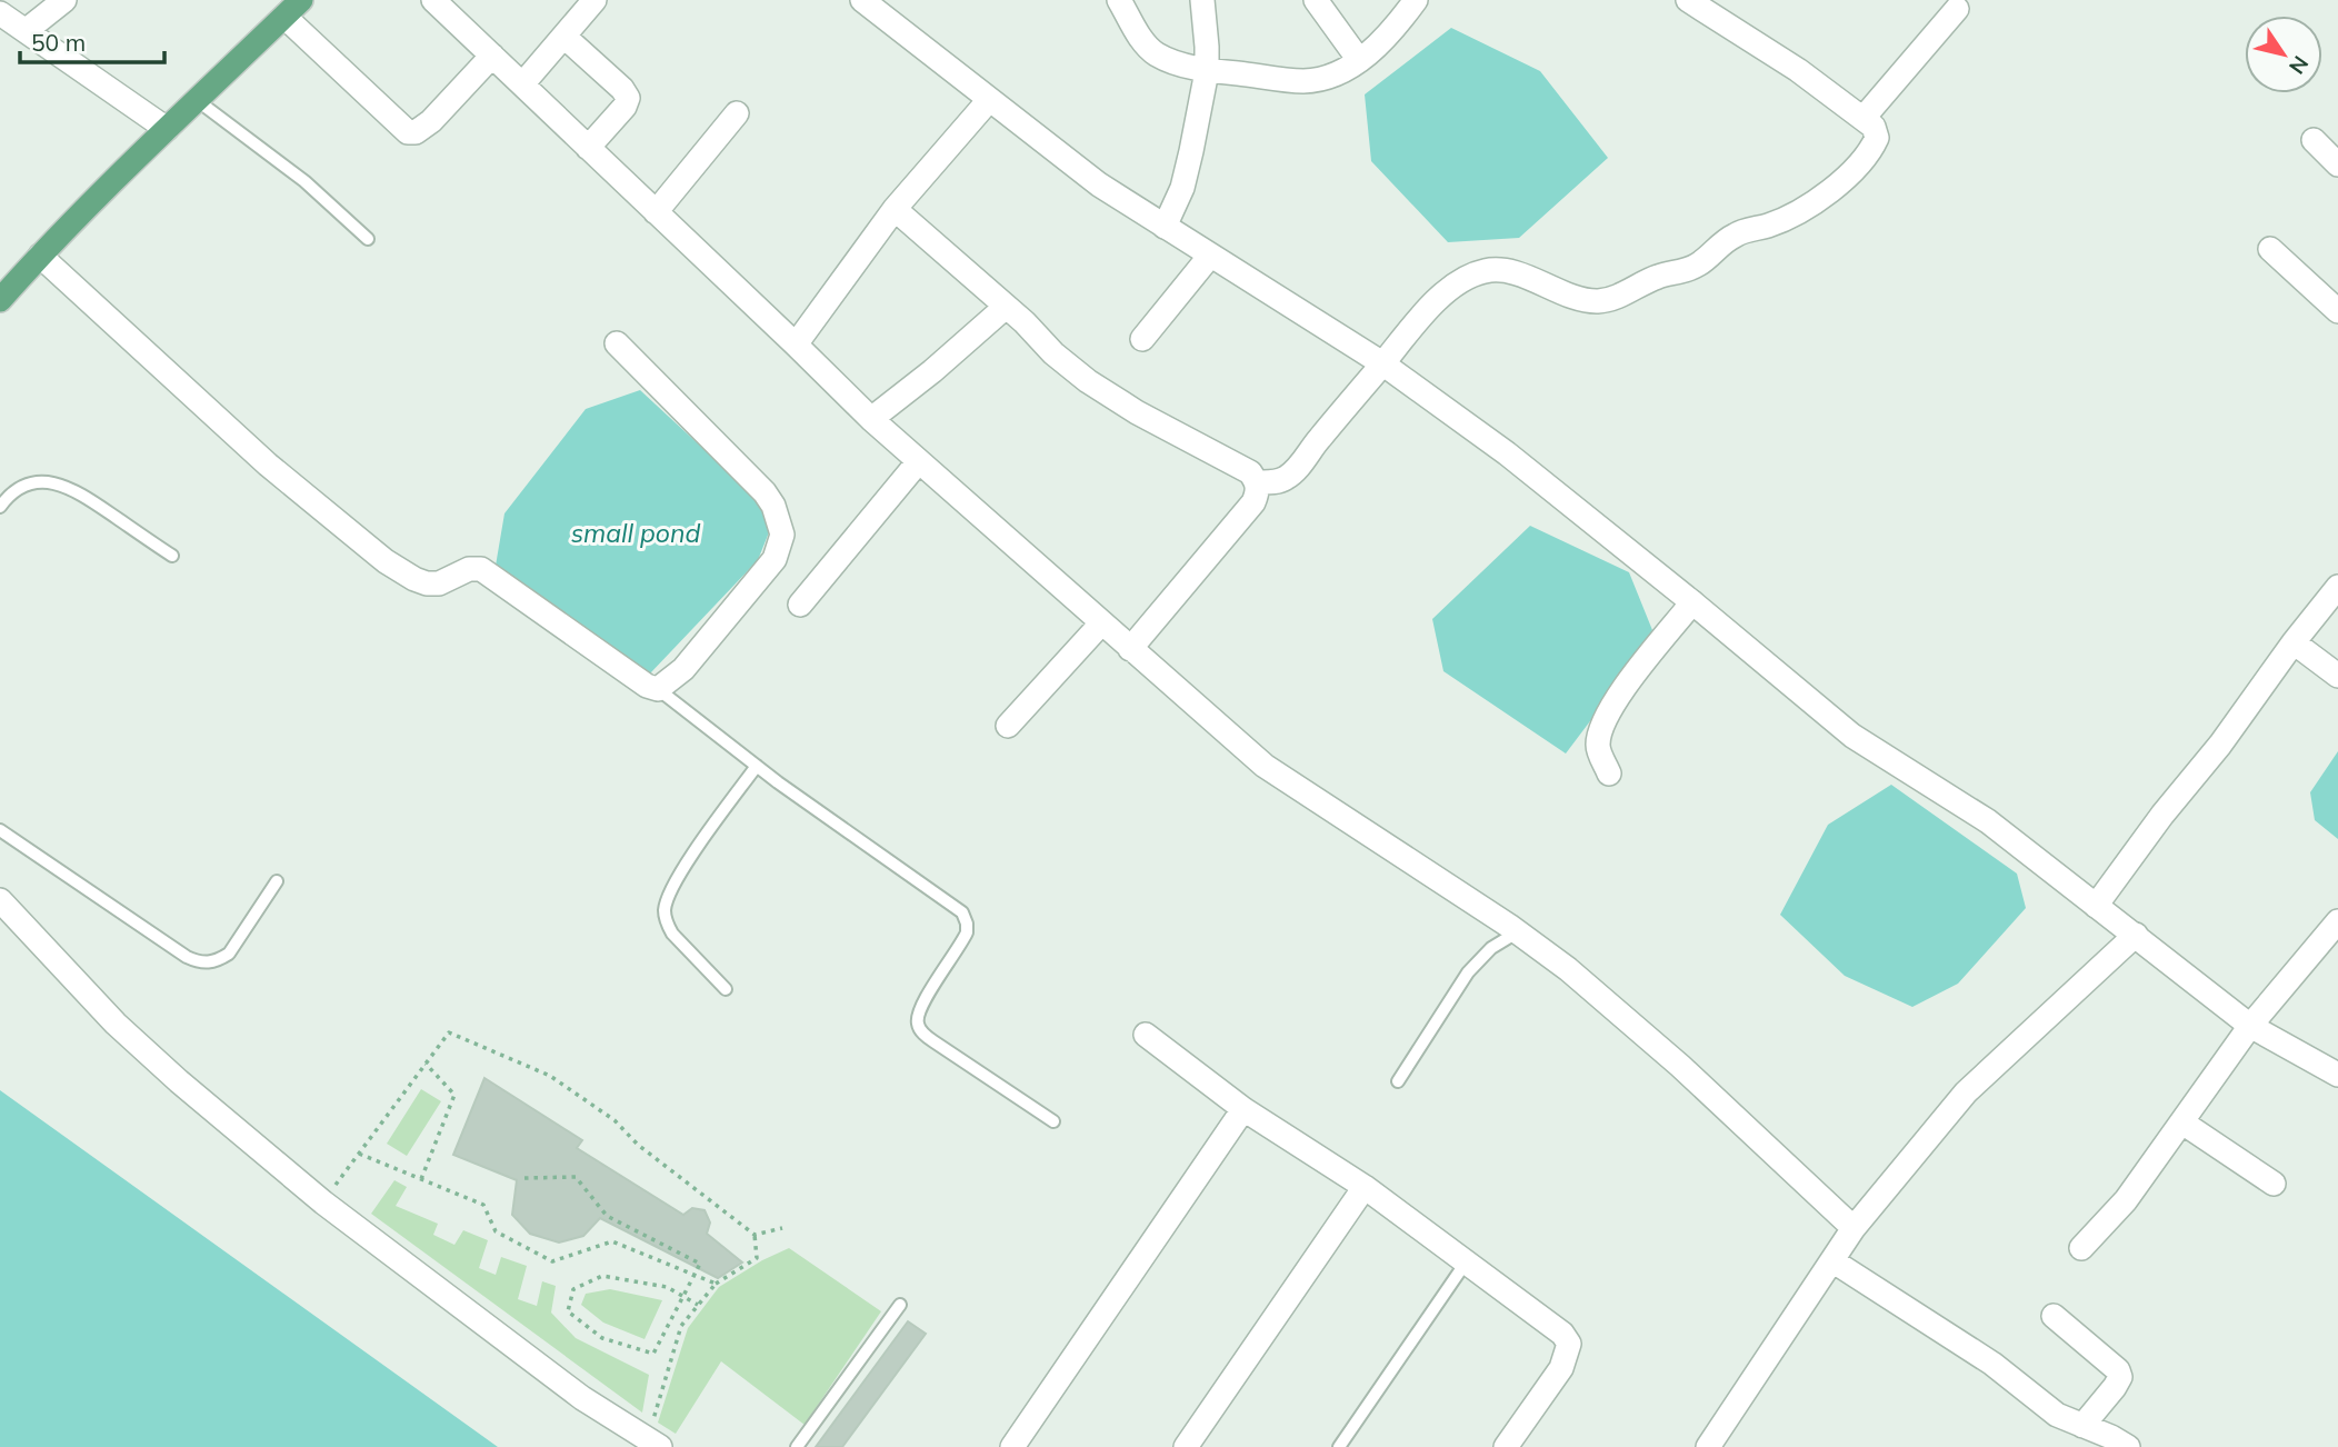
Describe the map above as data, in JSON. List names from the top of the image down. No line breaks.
{"water":["small pond"],"scale_bar":"50 m","north":"bottom right"}
